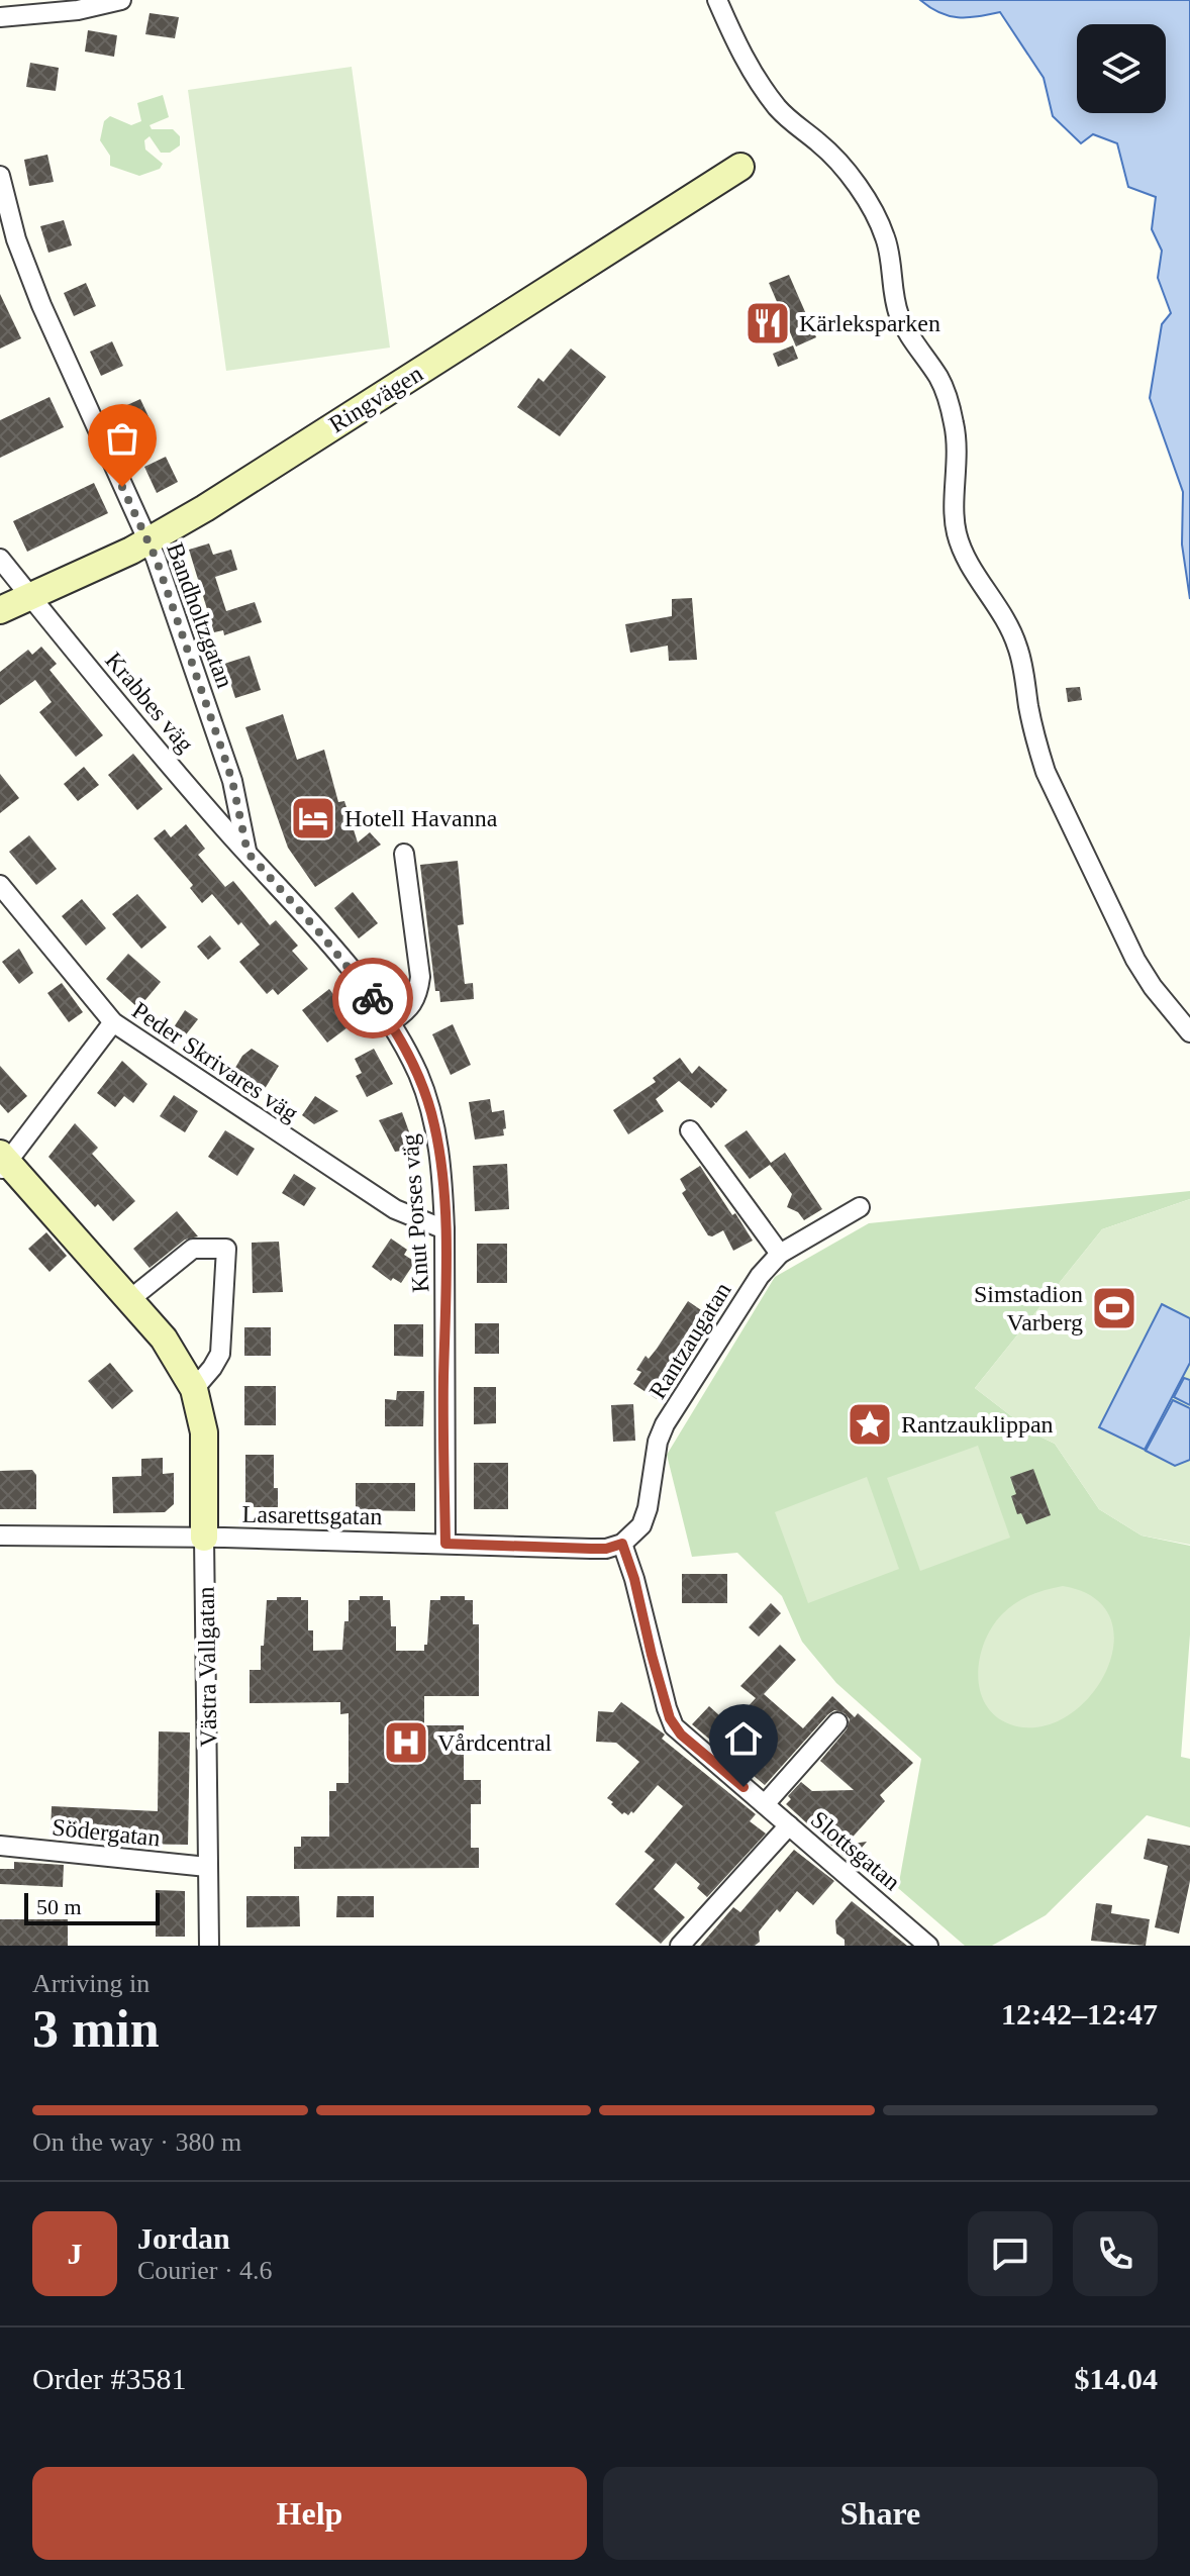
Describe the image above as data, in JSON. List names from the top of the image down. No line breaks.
{"streets":{"street":["Ringvägen","Bandholtzgatan","Krabbes väg","Peder Skrivares väg","Knut Porses väg","Rantzaugatan","Lasarettsgatan","Västra Vallgatan","Södergatan","Slottsgatan"]},"crossings":[["Ringvägen","Bandholtzgatan"],["Ringvägen","Krabbes väg"],["Bandholtzgatan","Krabbes väg"],["Krabbes väg","Knut Porses väg"],["Peder Skrivares väg","Knut Porses väg"],["Knut Porses väg","Lasarettsgatan"],["Rantzaugatan","Lasarettsgatan"],["Rantzaugatan","Slottsgatan"],["Lasarettsgatan","Västra Vallgatan"],["Lasarettsgatan","Slottsgatan"],["Västra Vallgatan","Södergatan"]],"places":{"restaurant":["Kärleksparken"],"hotel":["Hotell Havanna"],"sports":["Simstadion Varberg"],"place":["Rantzauklippan"],"hospital":["Vårdcentral"]},"scale_bar":"50 m","page":{"scale":"50 m","heading":["3 min","Arriving in","12:42–12:47"],"panel":["Jordan","Courier · 4.6","Order #3581","$14.04"],"bar":"On the way · 380 m","round":"J","buttons":["Help","Share"]}}
